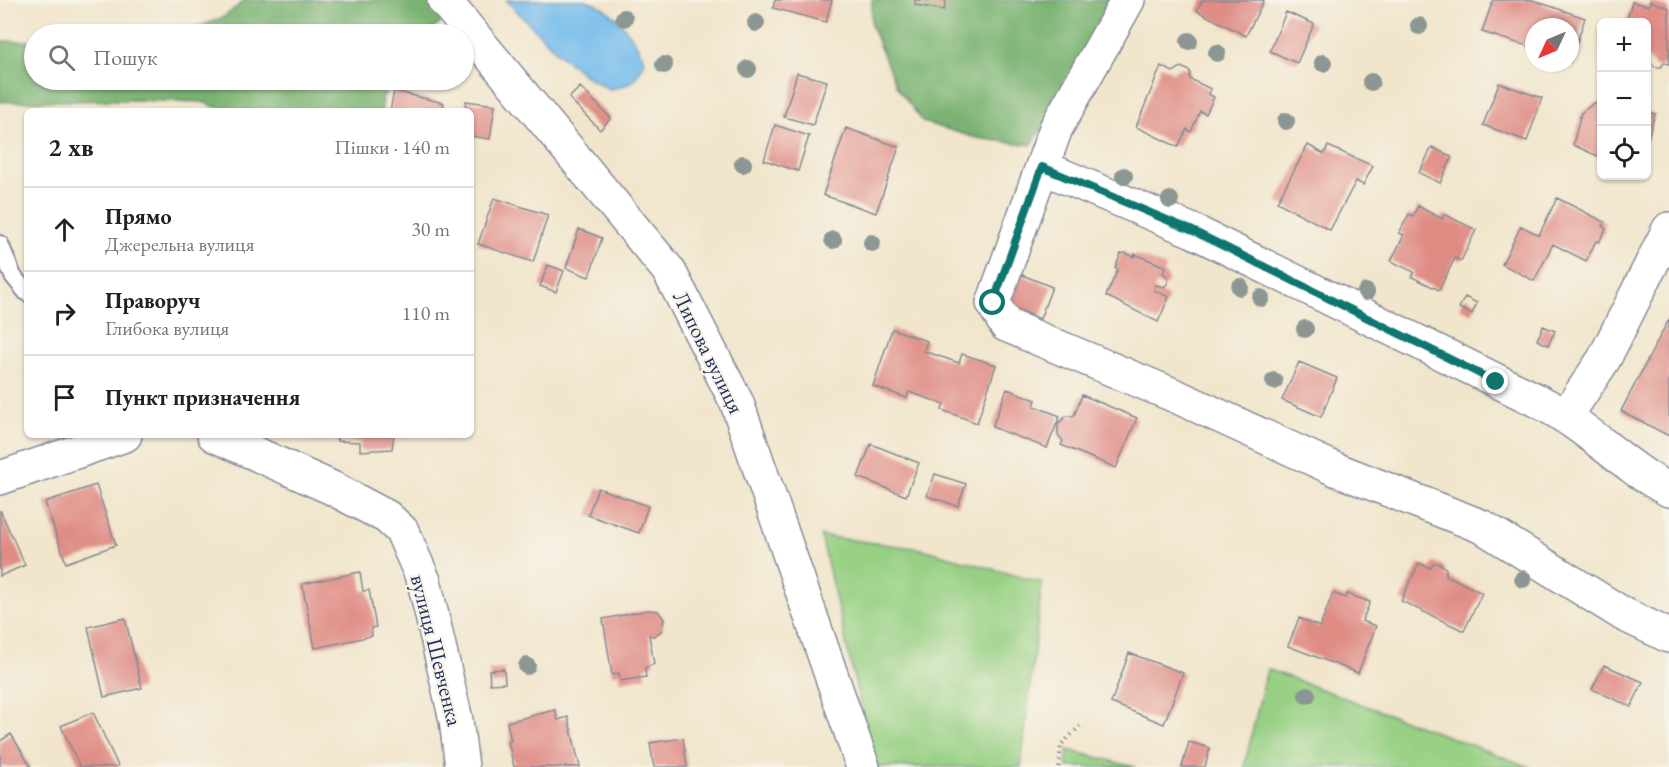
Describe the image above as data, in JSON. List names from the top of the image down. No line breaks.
{"streets":{"street":["Липова вулиця","вулиця Шевченка"]},"north":"bottom left","page":{"map_buttons":["+","−"],"search":"Пошук","heading":["2 хв","Пішки · 140 m"],"list":[["Прямо","Джерельна вулиця","30 m"],["Праворуч","Глибока вулиця","110 m"],"Пункт призначення"]}}
